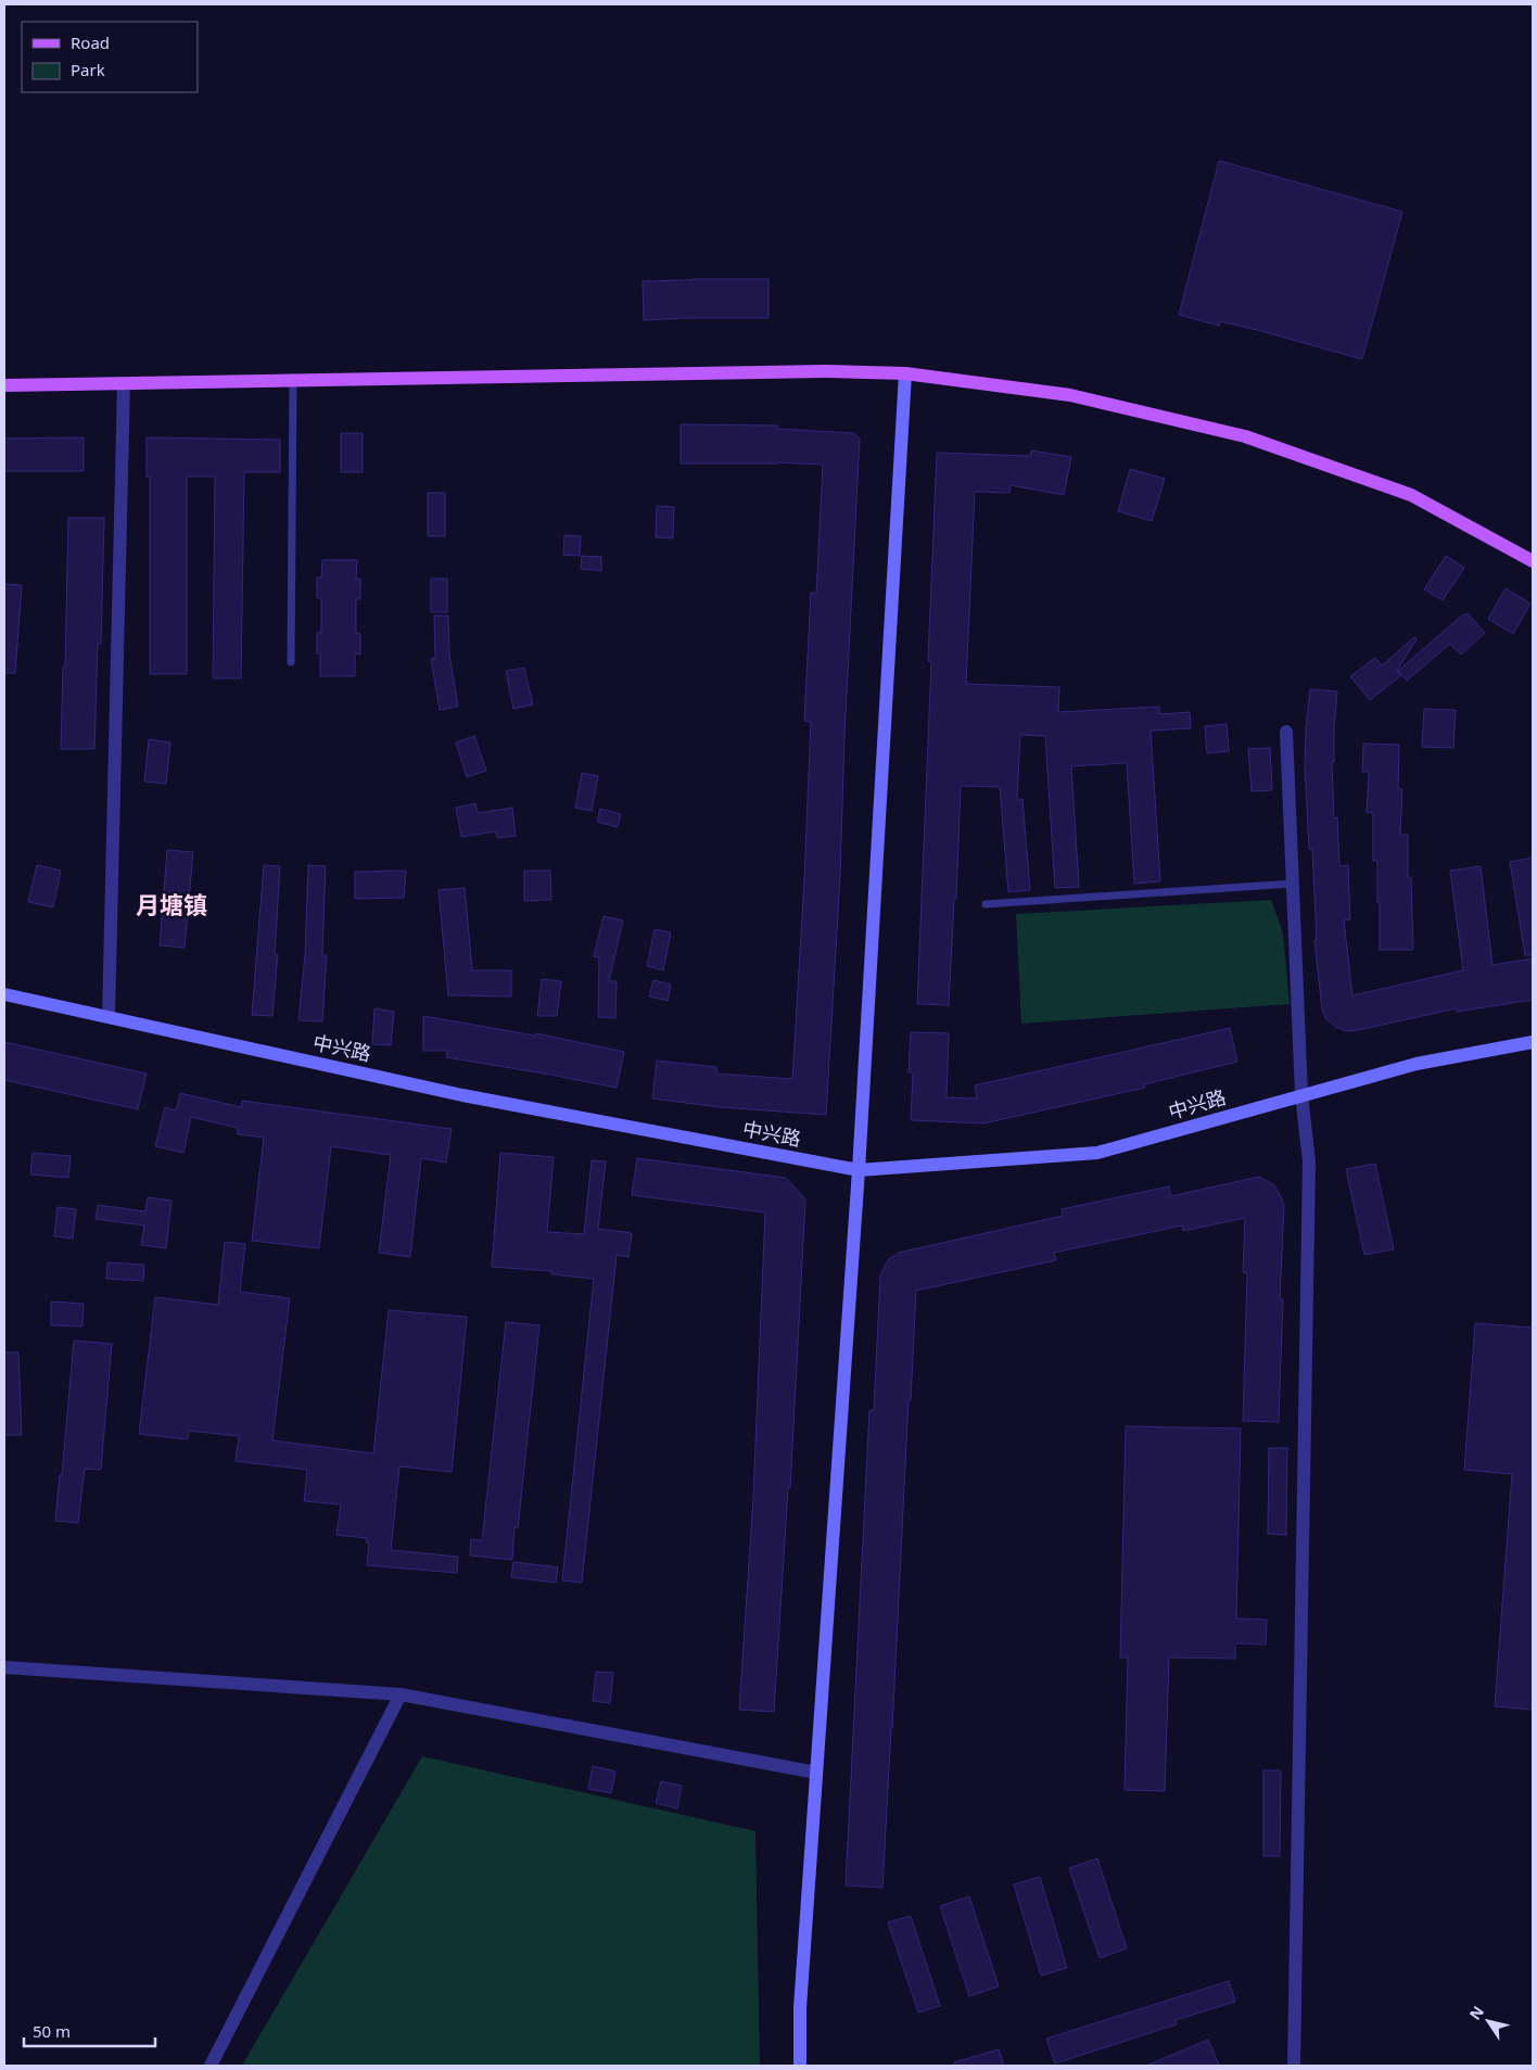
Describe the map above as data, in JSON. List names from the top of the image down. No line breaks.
{"streets":{"main road":["中兴路"]},"districts":["月塘镇"],"legend":["Road","Park"],"scale_bar":"50 m","north":"top left"}
